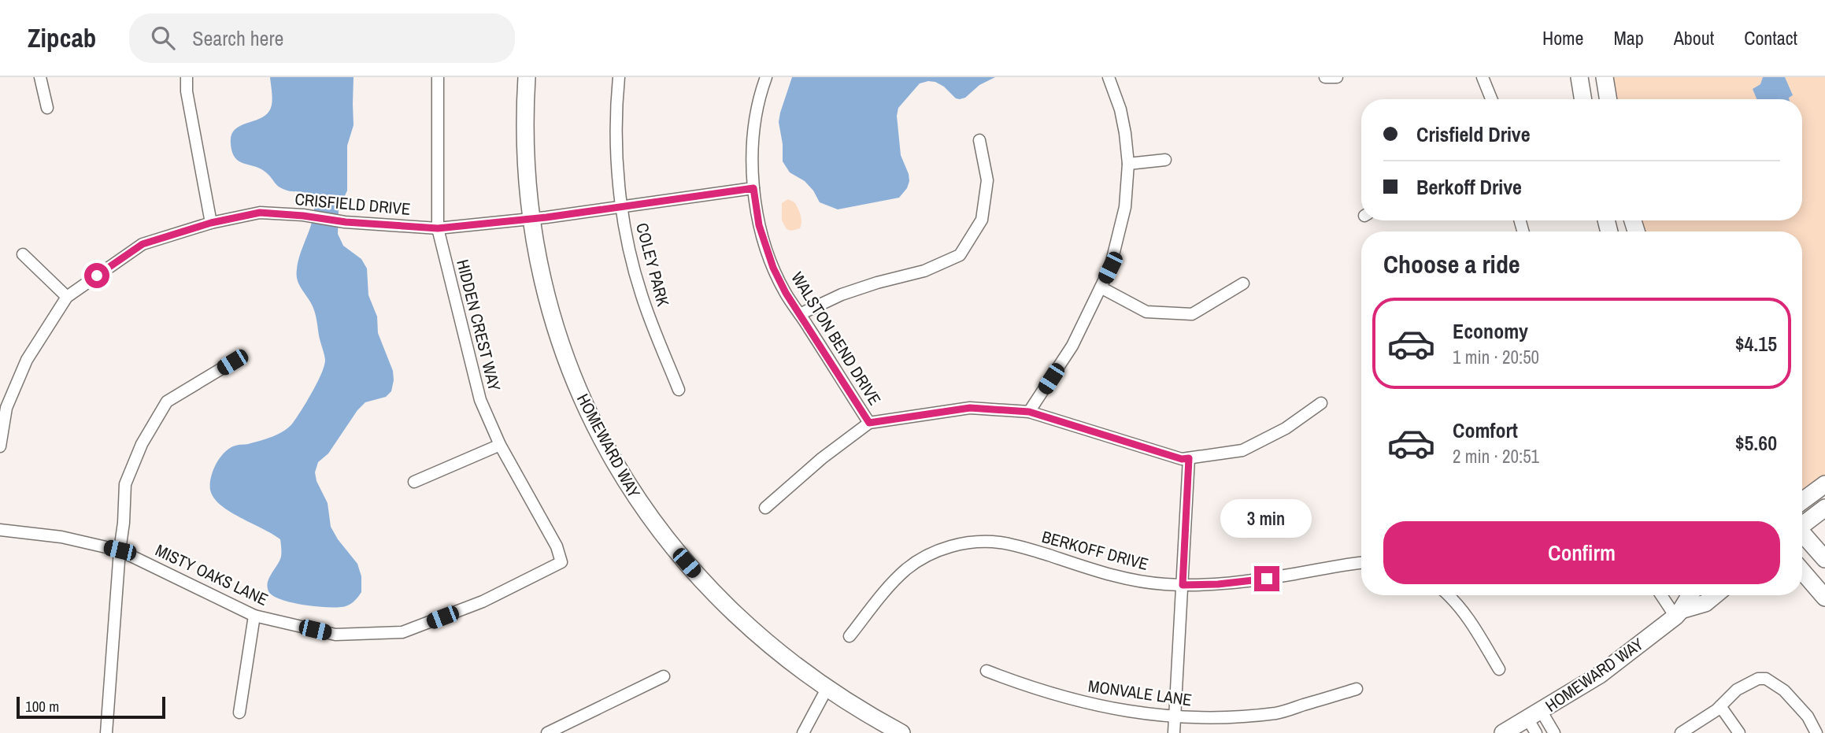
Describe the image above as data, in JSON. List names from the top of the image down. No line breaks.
{"streets":{"street":["CRISFIELD DRIVE","COLEY PARK","HIDDEN CREST WAY","WALSTON BEND DRIVE","HOMEWARD WAY","BERKOFF DRIVE","MISTY OAKS LANE","MONVALE LANE"]},"crossings":[["CRISFIELD DRIVE","COLEY PARK"],["CRISFIELD DRIVE","HIDDEN CREST WAY"],["CRISFIELD DRIVE","WALSTON BEND DRIVE"],["CRISFIELD DRIVE","HOMEWARD WAY"],["HIDDEN CREST WAY","MISTY OAKS LANE"]],"scale_bar":"100 m","page":{"header":"Zipcab","search":"Search here","nav":["Home","Map","About","Contact"],"banner":["Crisfield Drive","Berkoff Drive"],"heading":"Choose a ride","list":[{"name":"Economy","note":"1 min · 20:50","value":"$4.15"},{"name":"Comfort","note":"2 min · 20:51","value":"$5.60"}],"bubble":"3 min","buttons":"Confirm","scale":"100 m"}}
